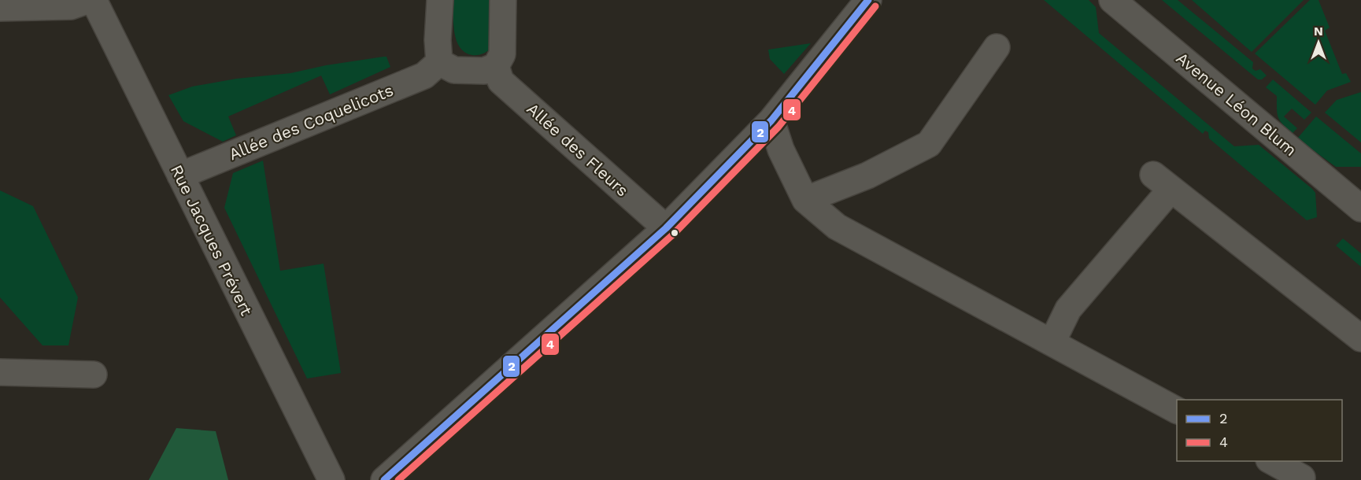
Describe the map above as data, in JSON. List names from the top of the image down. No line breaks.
{"streets":{"street":["Avenue Léon Blum","Allée des Coquelicots","Allée des Fleurs","Rue Jacques Prévert"]},"crossings":[["Allée des Coquelicots","Rue Jacques Prévert"]],"lines":["transit line 2","transit line 4"],"legend":["2","4"],"north":"top"}
